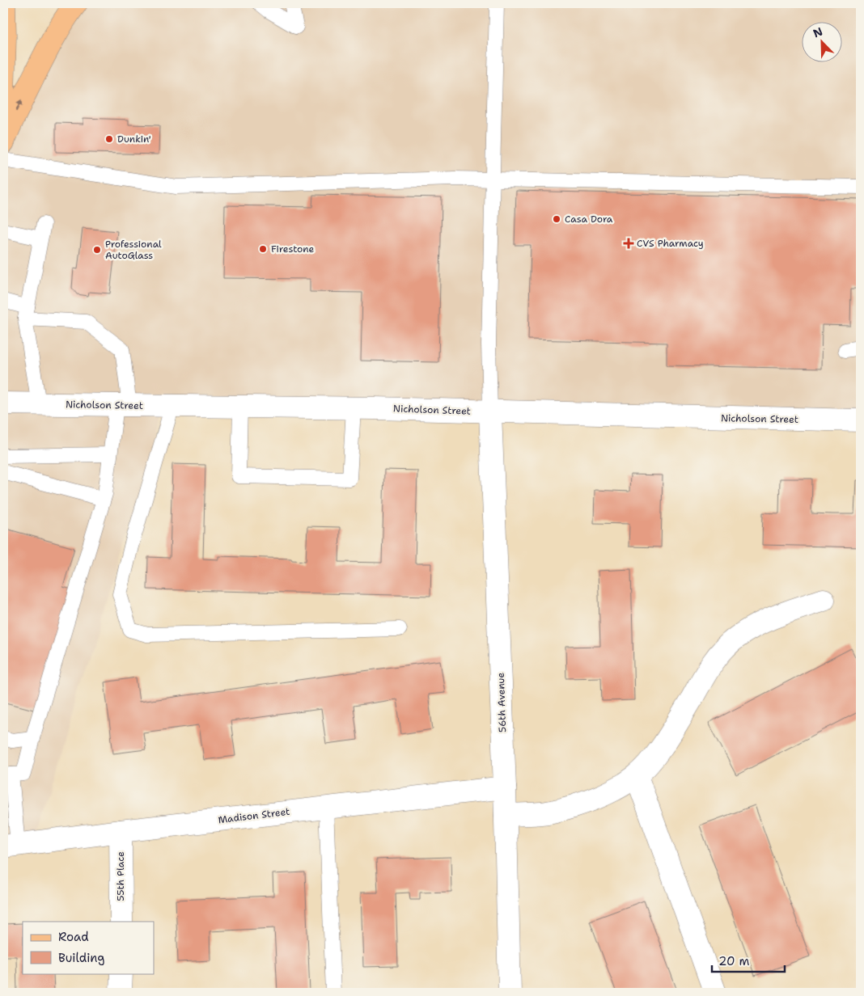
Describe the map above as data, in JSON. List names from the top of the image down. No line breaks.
{"streets":{"street":["Nicholson Street","56th Avenue","Madison Street","55th Place"]},"crossings":[["Nicholson Street","56th Avenue"],["56th Avenue","Madison Street"],["Madison Street","55th Place"]],"places":{"other":["Dunkin'","Casa Dora","Firestone","Professional AutoGlass"],"health":["CVS Pharmacy"]},"legend":["Road","Building"],"scale_bar":"20 m","north":"top left"}
